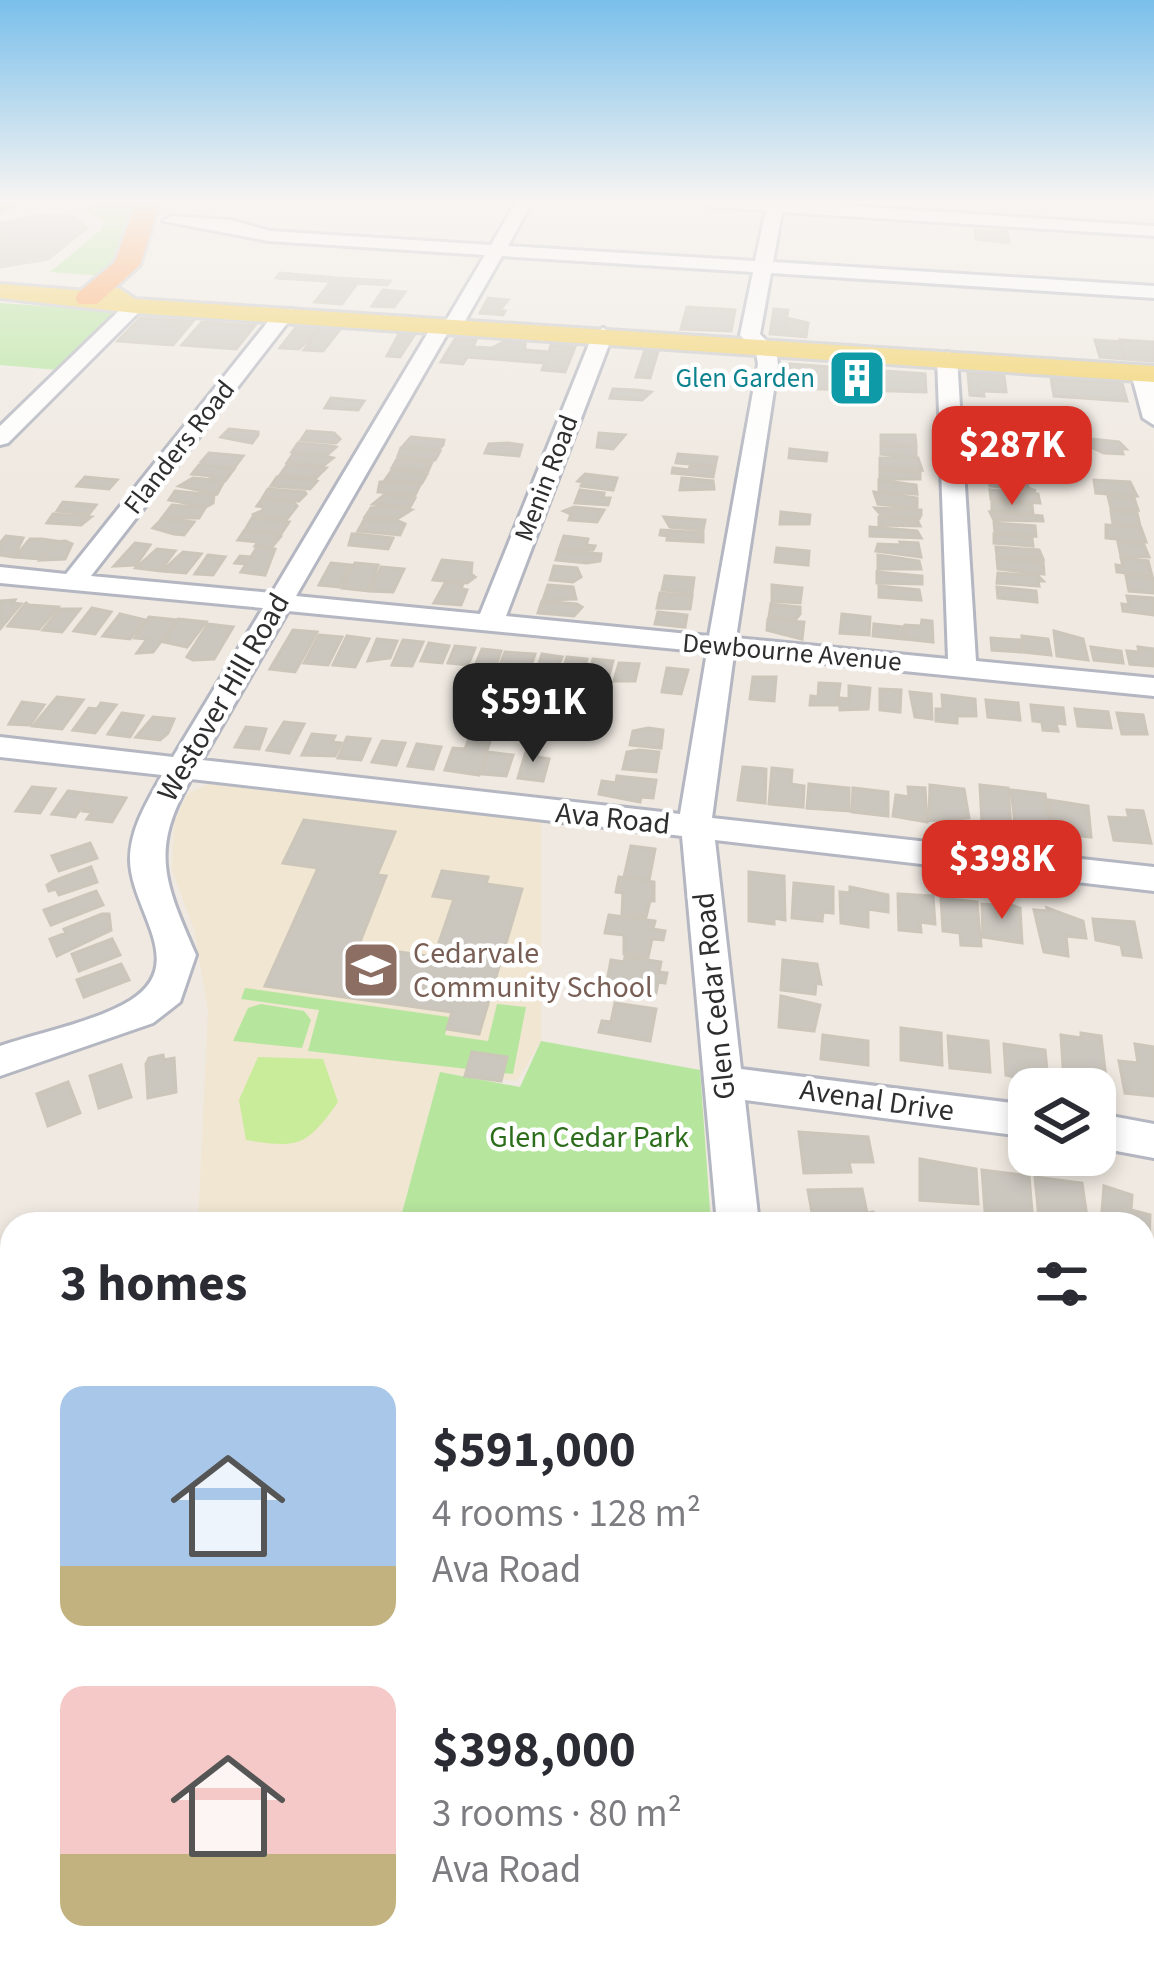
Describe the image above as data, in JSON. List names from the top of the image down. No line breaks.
{"streets":{"street":["Flanders Road","Menin Road","Dewbourne Avenue","Westover Hill Road","Ava Road","Glen Cedar Road","Avenal Drive"]},"crossings":[["Flanders Road","Dewbourne Avenue"],["Menin Road","Dewbourne Avenue"],["Dewbourne Avenue","Westover Hill Road"],["Dewbourne Avenue","Glen Cedar Road"],["Westover Hill Road","Ava Road"],["Ava Road","Glen Cedar Road"],["Glen Cedar Road","Avenal Drive"]],"parks":["Glen Cedar Park"],"places":{"building":["Glen Garden"],"school or university":["Cedarvale Community School"]},"page":{"price":["$287K","$591K","$398K"],"heading":"3 homes","list":[{"name":"$591,000","note":"4 rooms · 128 m² · Ava Road"},{"name":"$398,000","note":"3 rooms · 80 m² · Ava Road"}]}}
